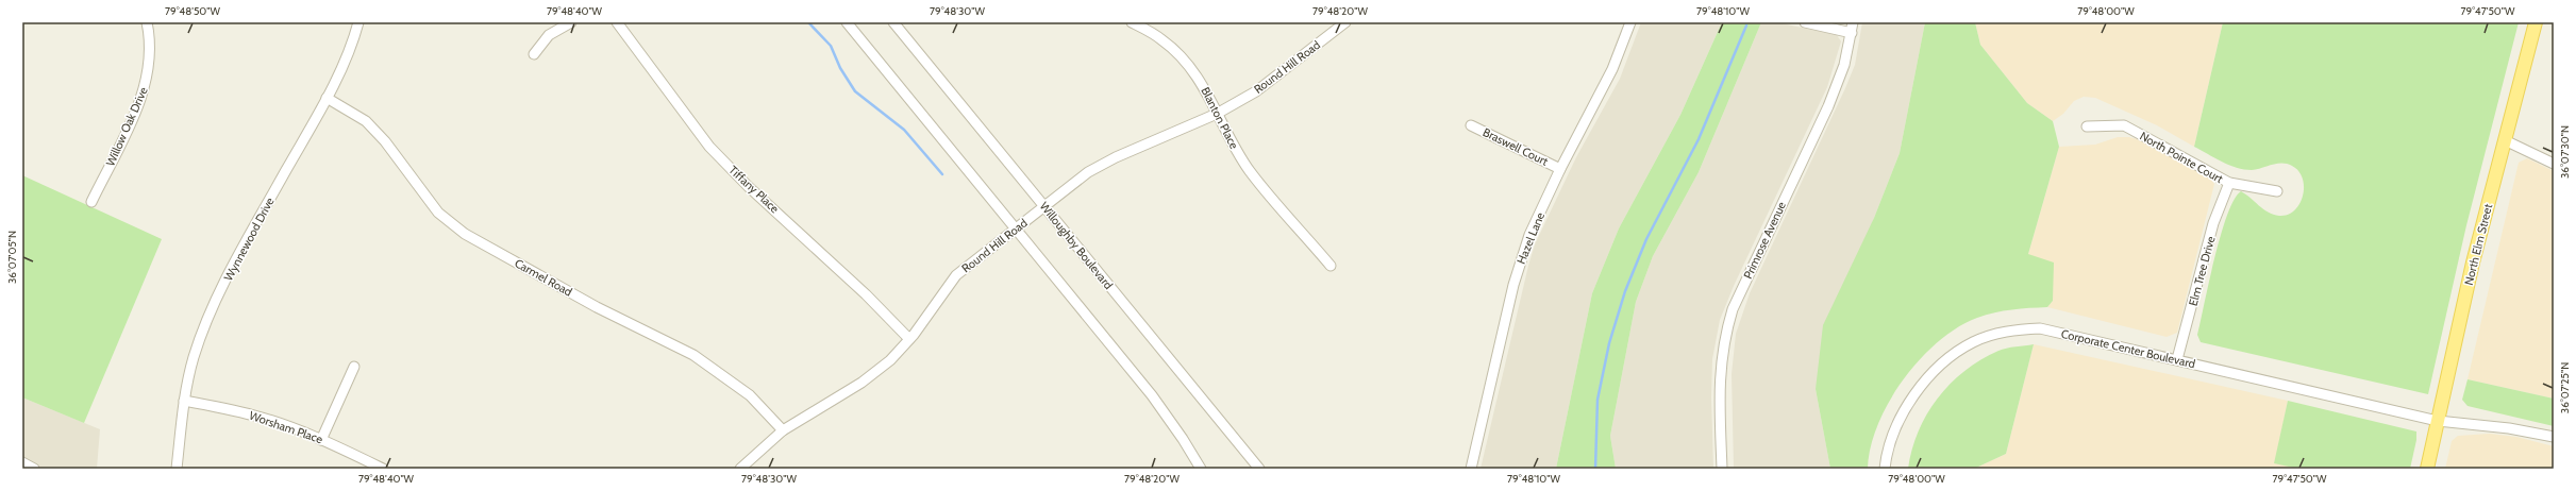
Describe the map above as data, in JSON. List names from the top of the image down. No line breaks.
{"streets":{"main road":["North Elm Street"],"street":["Round Hill Road","Blanton Place","Willow Oak Drive","Braswell Court","North Pointe Court","Tiffany Place","Hazel Lane","Wynnewood Drive","Primrose Avenue","Willoughby Boulevard","Elm Tree Drive","Carmel Road","Corporate Center Boulevard","Worsham Place"]},"crossings":[["Round Hill Road","Blanton Place"],["Round Hill Road","Tiffany Place"],["Round Hill Road","Willoughby Boulevard"],["Round Hill Road","Carmel Road"],["Braswell Court","Hazel Lane"],["North Pointe Court","Elm Tree Drive"],["Wynnewood Drive","Carmel Road"],["Wynnewood Drive","Worsham Place"],["North Elm Street","Corporate Center Boulevard"],["Elm Tree Drive","Corporate Center Boulevard"]],"coordinates":["79°48'50\"W","79°48'40\"W","79°48'30\"W","79°48'20\"W","79°48'10\"W","79°48'00\"W","79°47'50\"W","36°07'30\"N","36°07'05\"N","36°07'25\"N"]}
